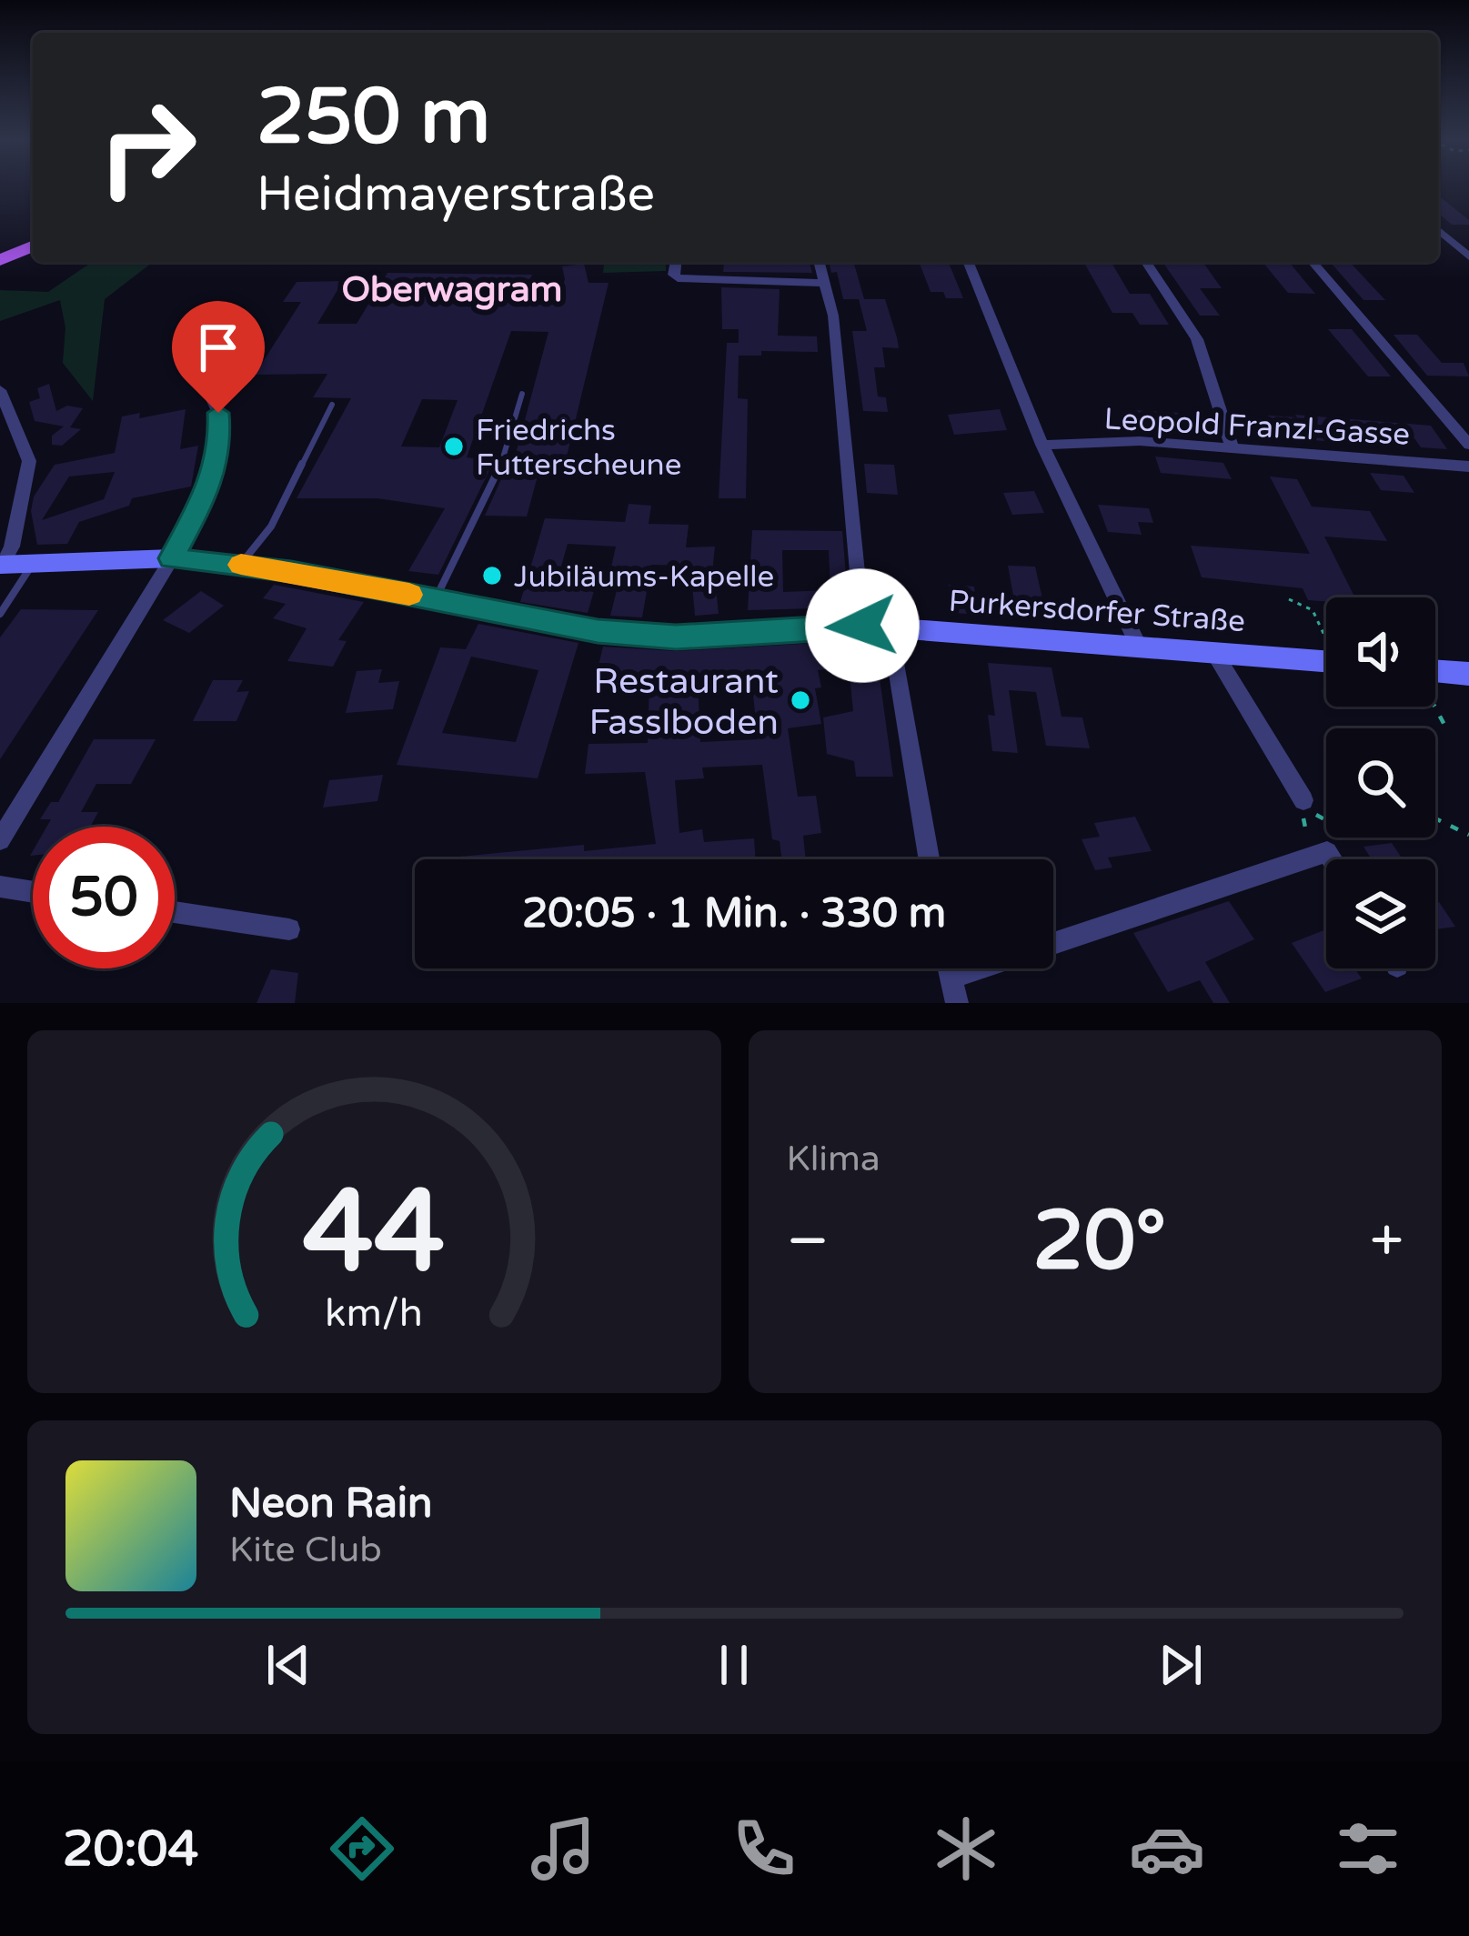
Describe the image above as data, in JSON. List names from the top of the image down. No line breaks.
{"streets":{"main road":["Purkersdorfer Straße"],"street":["Leopold Franzl-Gasse"]},"districts":["Oberwagram"],"places":["Friedrichs Futterscheune","Jubiläums-Kapelle","Restaurant Fasslboden"],"page":{"turn":["250 m","Heidmayerstraße"],"limit":"50","trip":"20:05 · 1 Min. · 330 m","tile":"Klima","heat":["−","20°","+"],"song":["Neon Rain","Kite Club"],"tabs":"20:04","gauge":["44","km/h"]}}
